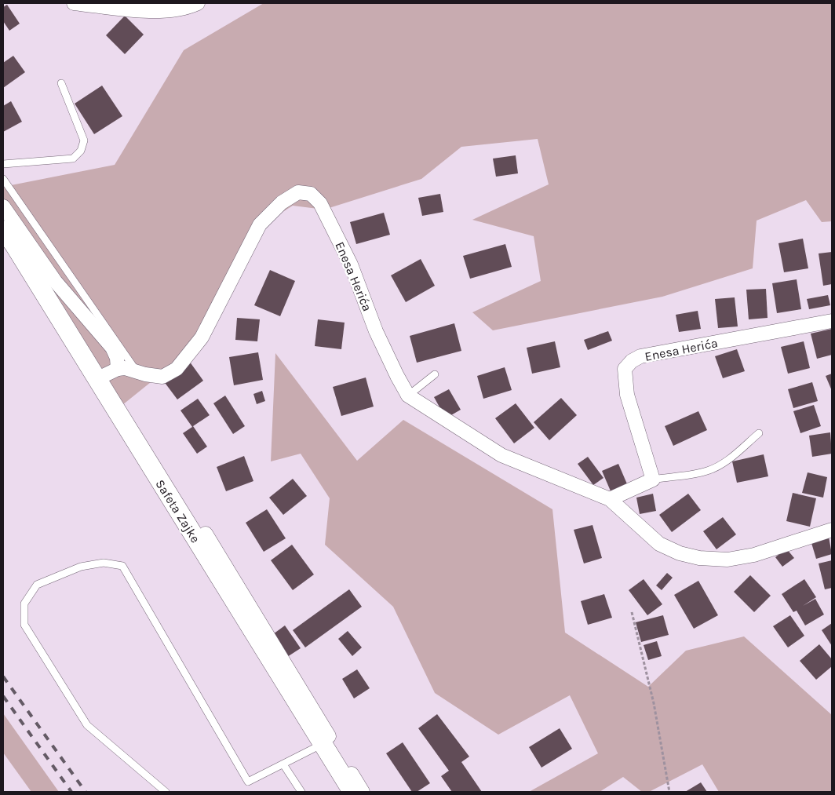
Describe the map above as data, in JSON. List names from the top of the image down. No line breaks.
{"streets":{"main road":["Safeta Zajke"],"street":["Enesa Herića"]}}
